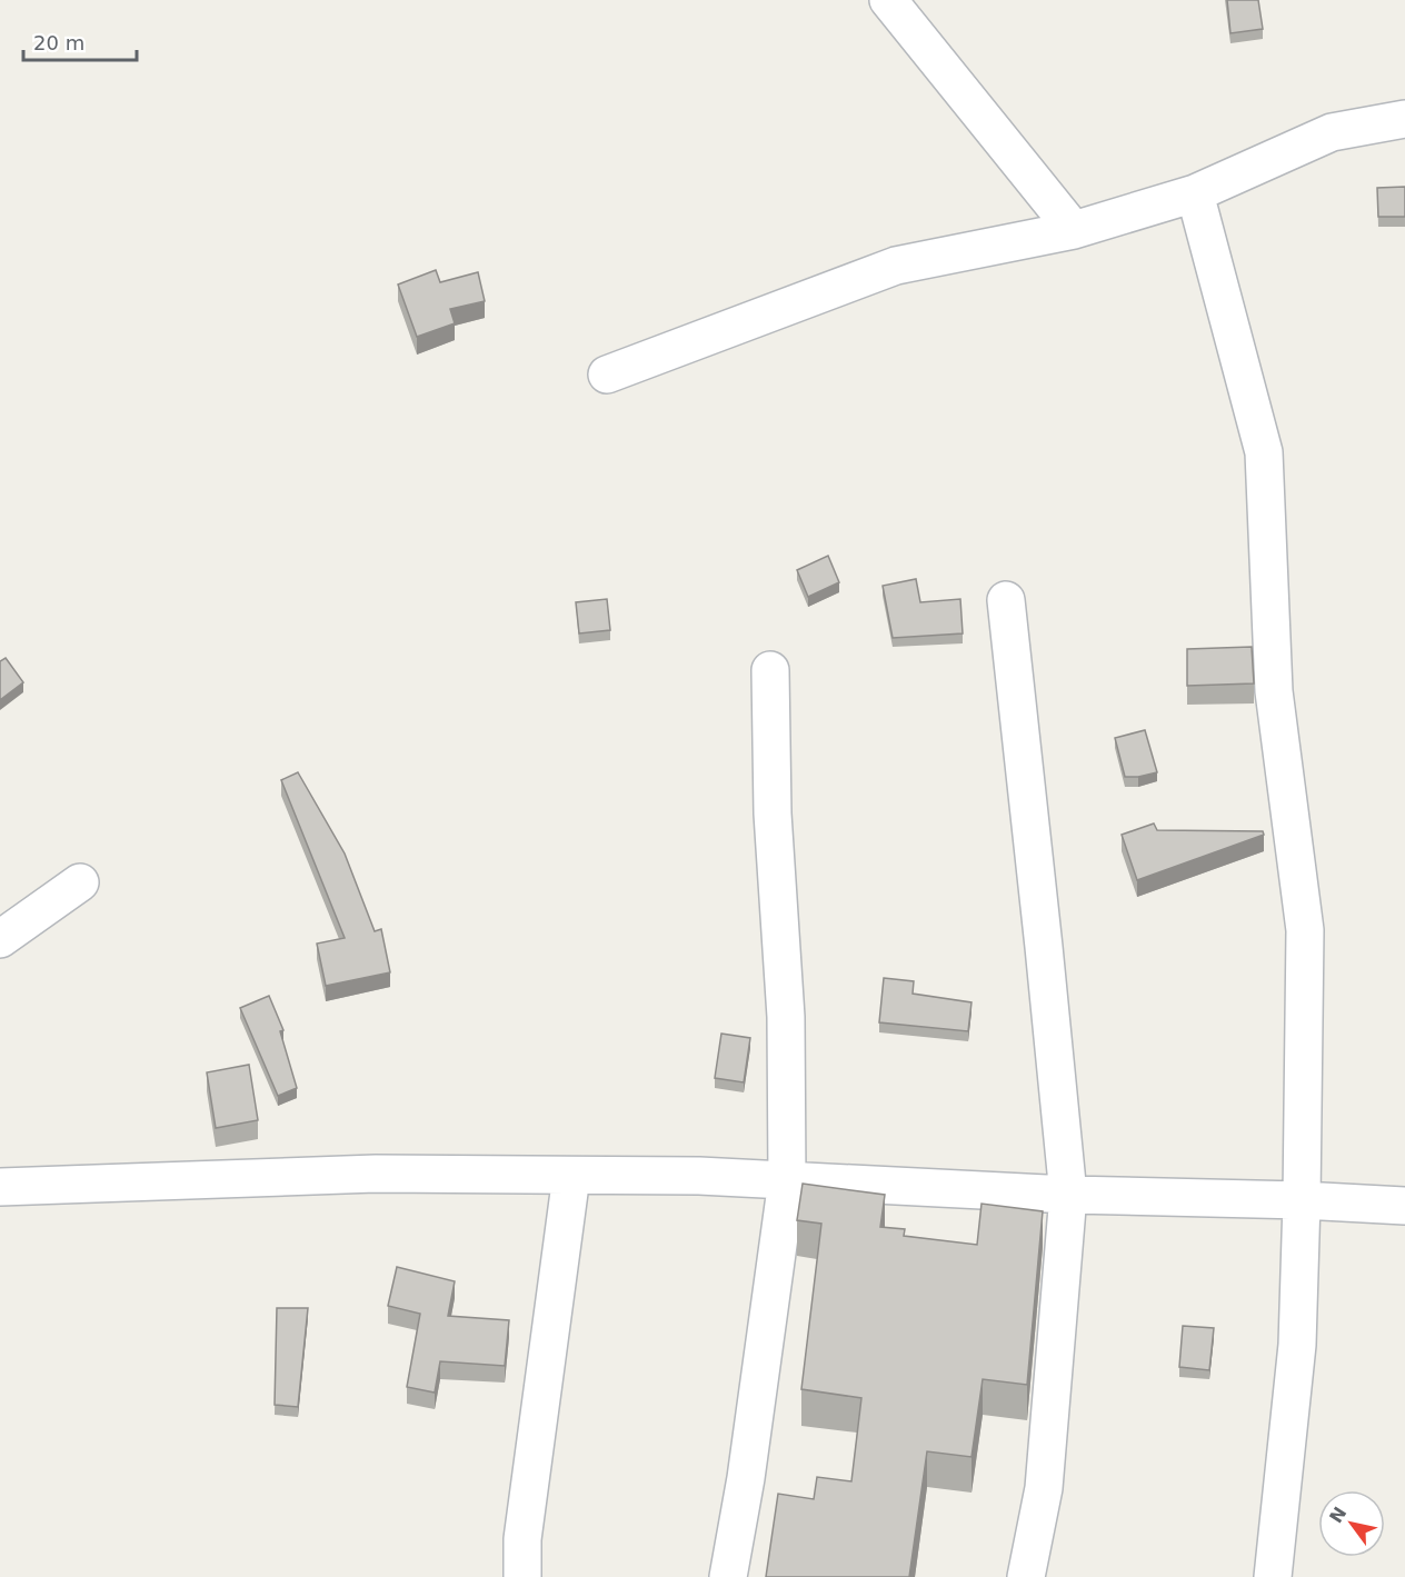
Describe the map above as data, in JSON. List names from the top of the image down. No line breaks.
{"scale_bar":"20 m","north":"top left"}
